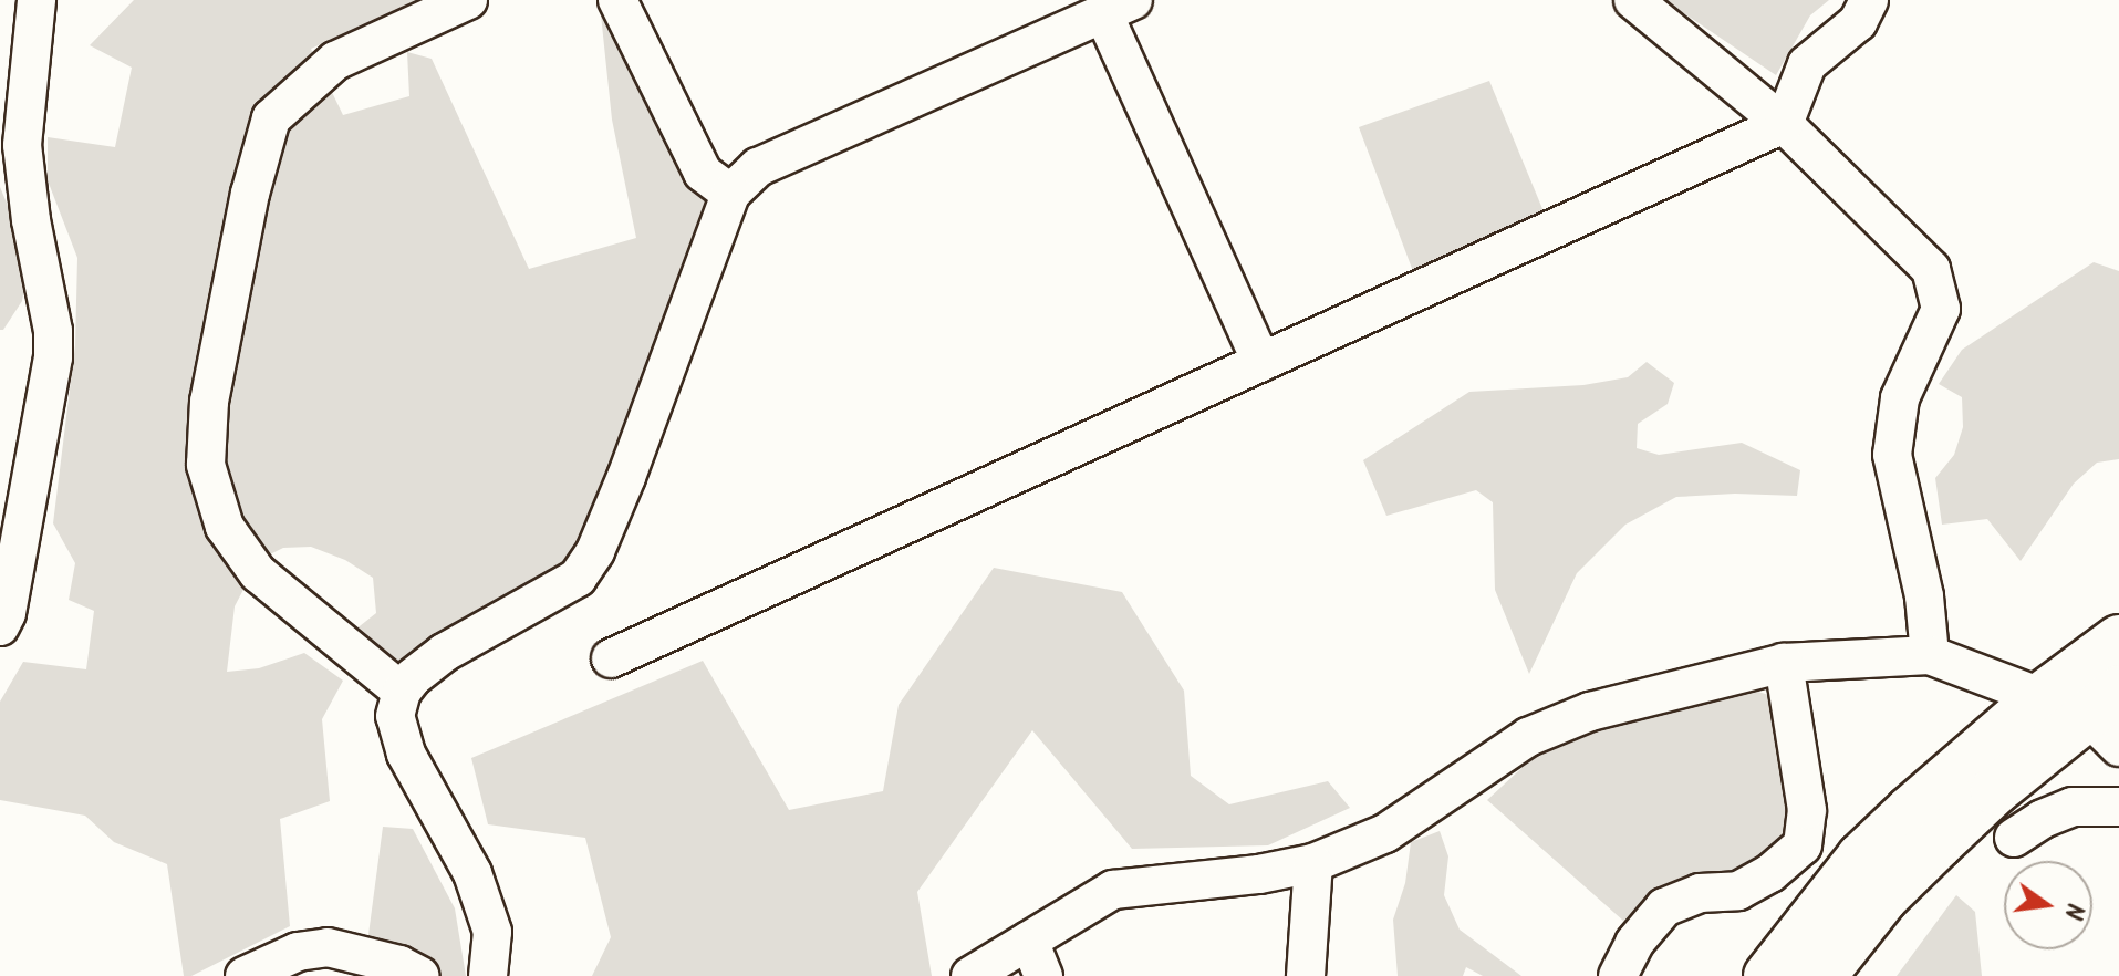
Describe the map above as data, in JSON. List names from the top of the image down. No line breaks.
{"north":"right"}
